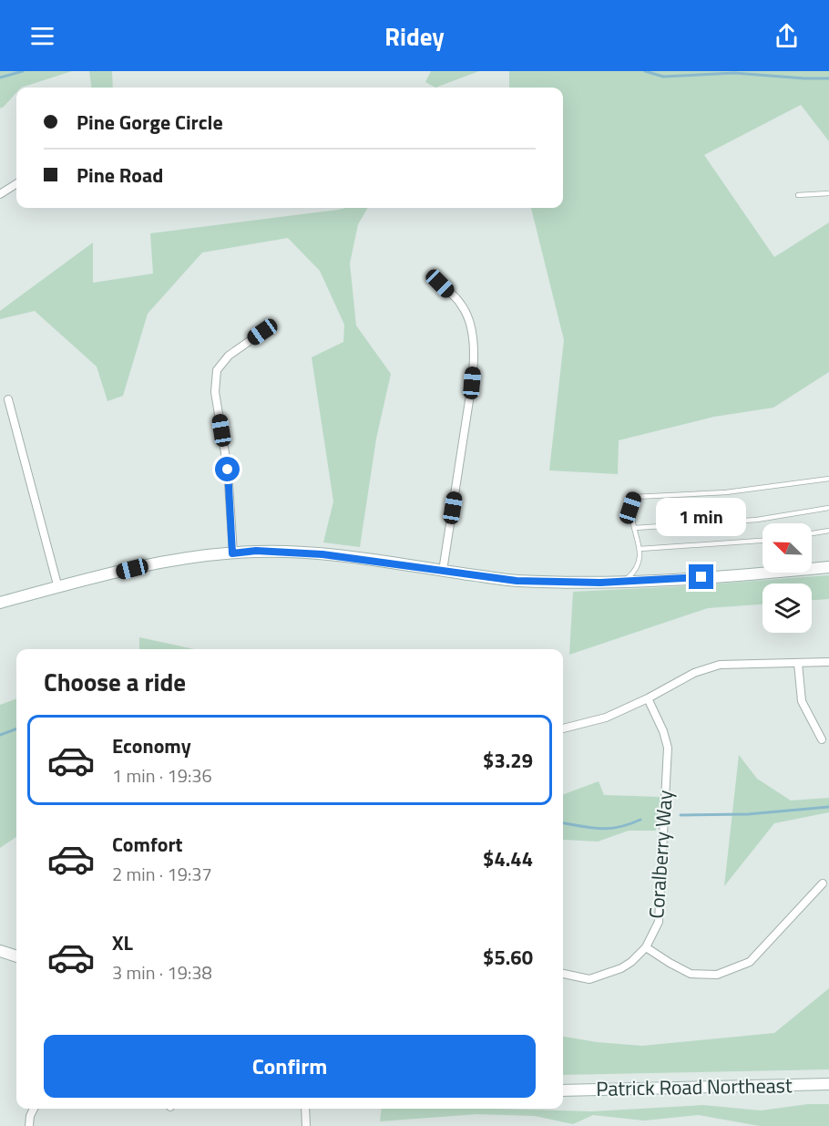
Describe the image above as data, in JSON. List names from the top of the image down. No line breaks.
{"streets":{"street":["Coralberry Way","Patrick Road Northeast"]},"north":"top left","page":{"header":"Ridey","banner":["Pine Gorge Circle","Pine Road"],"bubble":"1 min","heading":"Choose a ride","list":[{"name":"Economy","note":"1 min · 19:36","value":"$3.29"},{"name":"Comfort","note":"2 min · 19:37","value":"$4.44"},{"name":"XL","note":"3 min · 19:38","value":"$5.60"}],"buttons":"Confirm"}}
